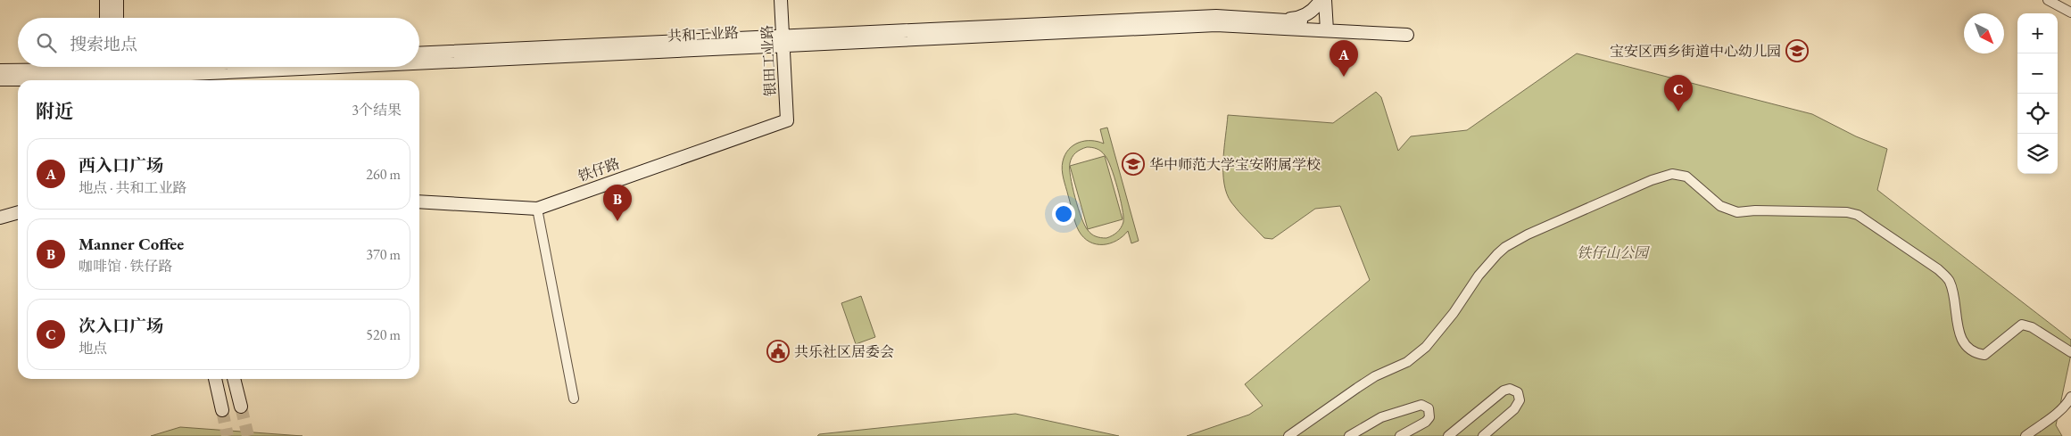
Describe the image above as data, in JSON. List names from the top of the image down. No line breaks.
{"streets":{"street":["共和工业路","银田工业路","铁仔路"]},"crossings":[["共和工业路","银田工业路"],["银田工业路","铁仔路"]],"parks":["铁仔山公园"],"places":{"school or university":["宝安区西乡街道中心幼儿园","华中师范大学宝安附属学校"],"public building":["共乐社区居委会"]},"north":"bottom right","page":{"map_buttons":["+","−"],"search":"搜索地点","pins":["A","C","B"],"heading":["附近","3个结果"],"list":[{"mark":"A","name":"西入口广场","note":"地点 · 共和工业路","value":"260 m"},{"mark":"B","name":"Manner Coffee","note":"咖啡馆 · 铁仔路","value":"370 m"},{"mark":"C","name":"次入口广场","note":"地点","value":"520 m"}]}}
